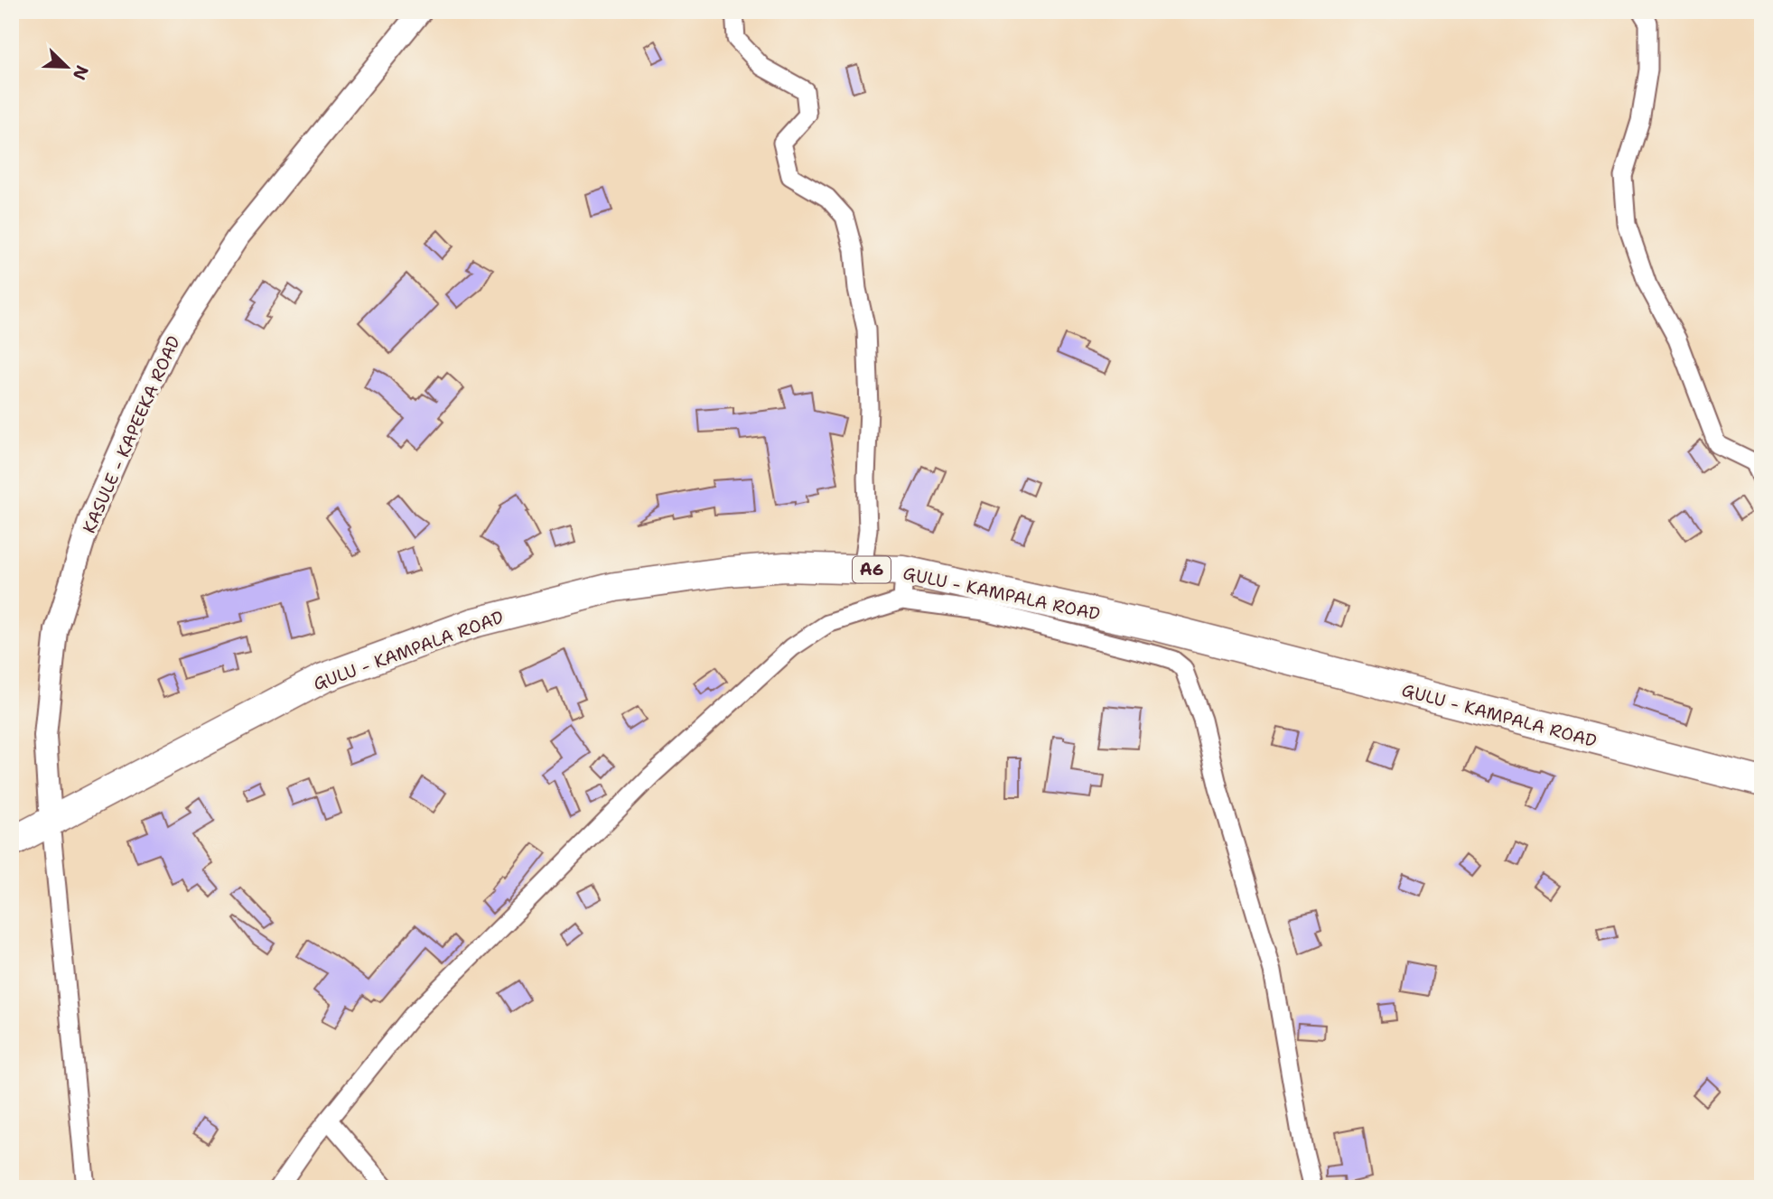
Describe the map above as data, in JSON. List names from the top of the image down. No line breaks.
{"streets":{"main road":["A6","GULU - KAMPALA ROAD"],"street":["KASULE - KAPEEKA ROAD"]},"crossings":[["KASULE - KAPEEKA ROAD","GULU - KAMPALA ROAD"]],"north":"bottom right"}
